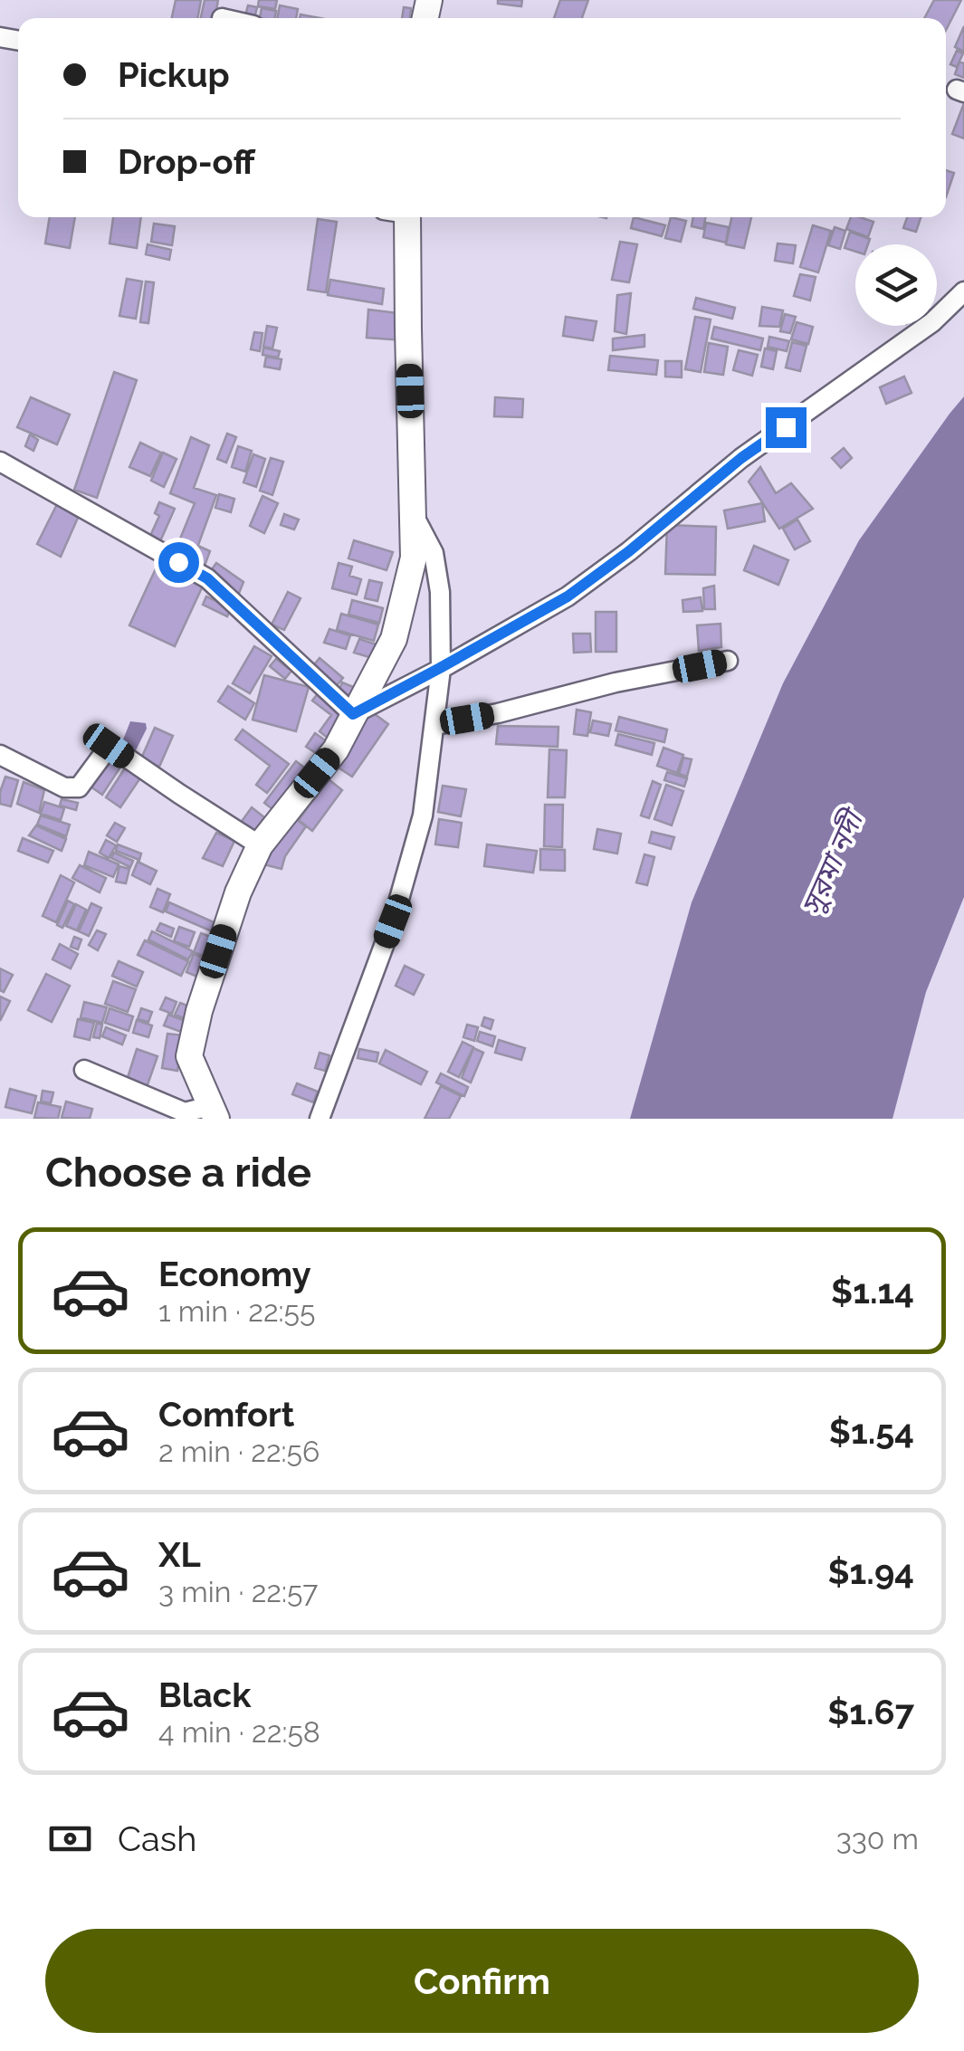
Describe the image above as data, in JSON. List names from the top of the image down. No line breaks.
{"water":["সুরমা নদী"],"page":{"banner":["Pickup","Drop-off"],"heading":"Choose a ride","list":[{"name":"Economy","note":"1 min · 22:55","value":"$1.14"},{"name":"Comfort","note":"2 min · 22:56","value":"$1.54"},{"name":"XL","note":"3 min · 22:57","value":"$1.94"},{"name":"Black","note":"4 min · 22:58","value":"$1.67"}],"pay":["Cash","330 m"],"buttons":"Confirm"}}
